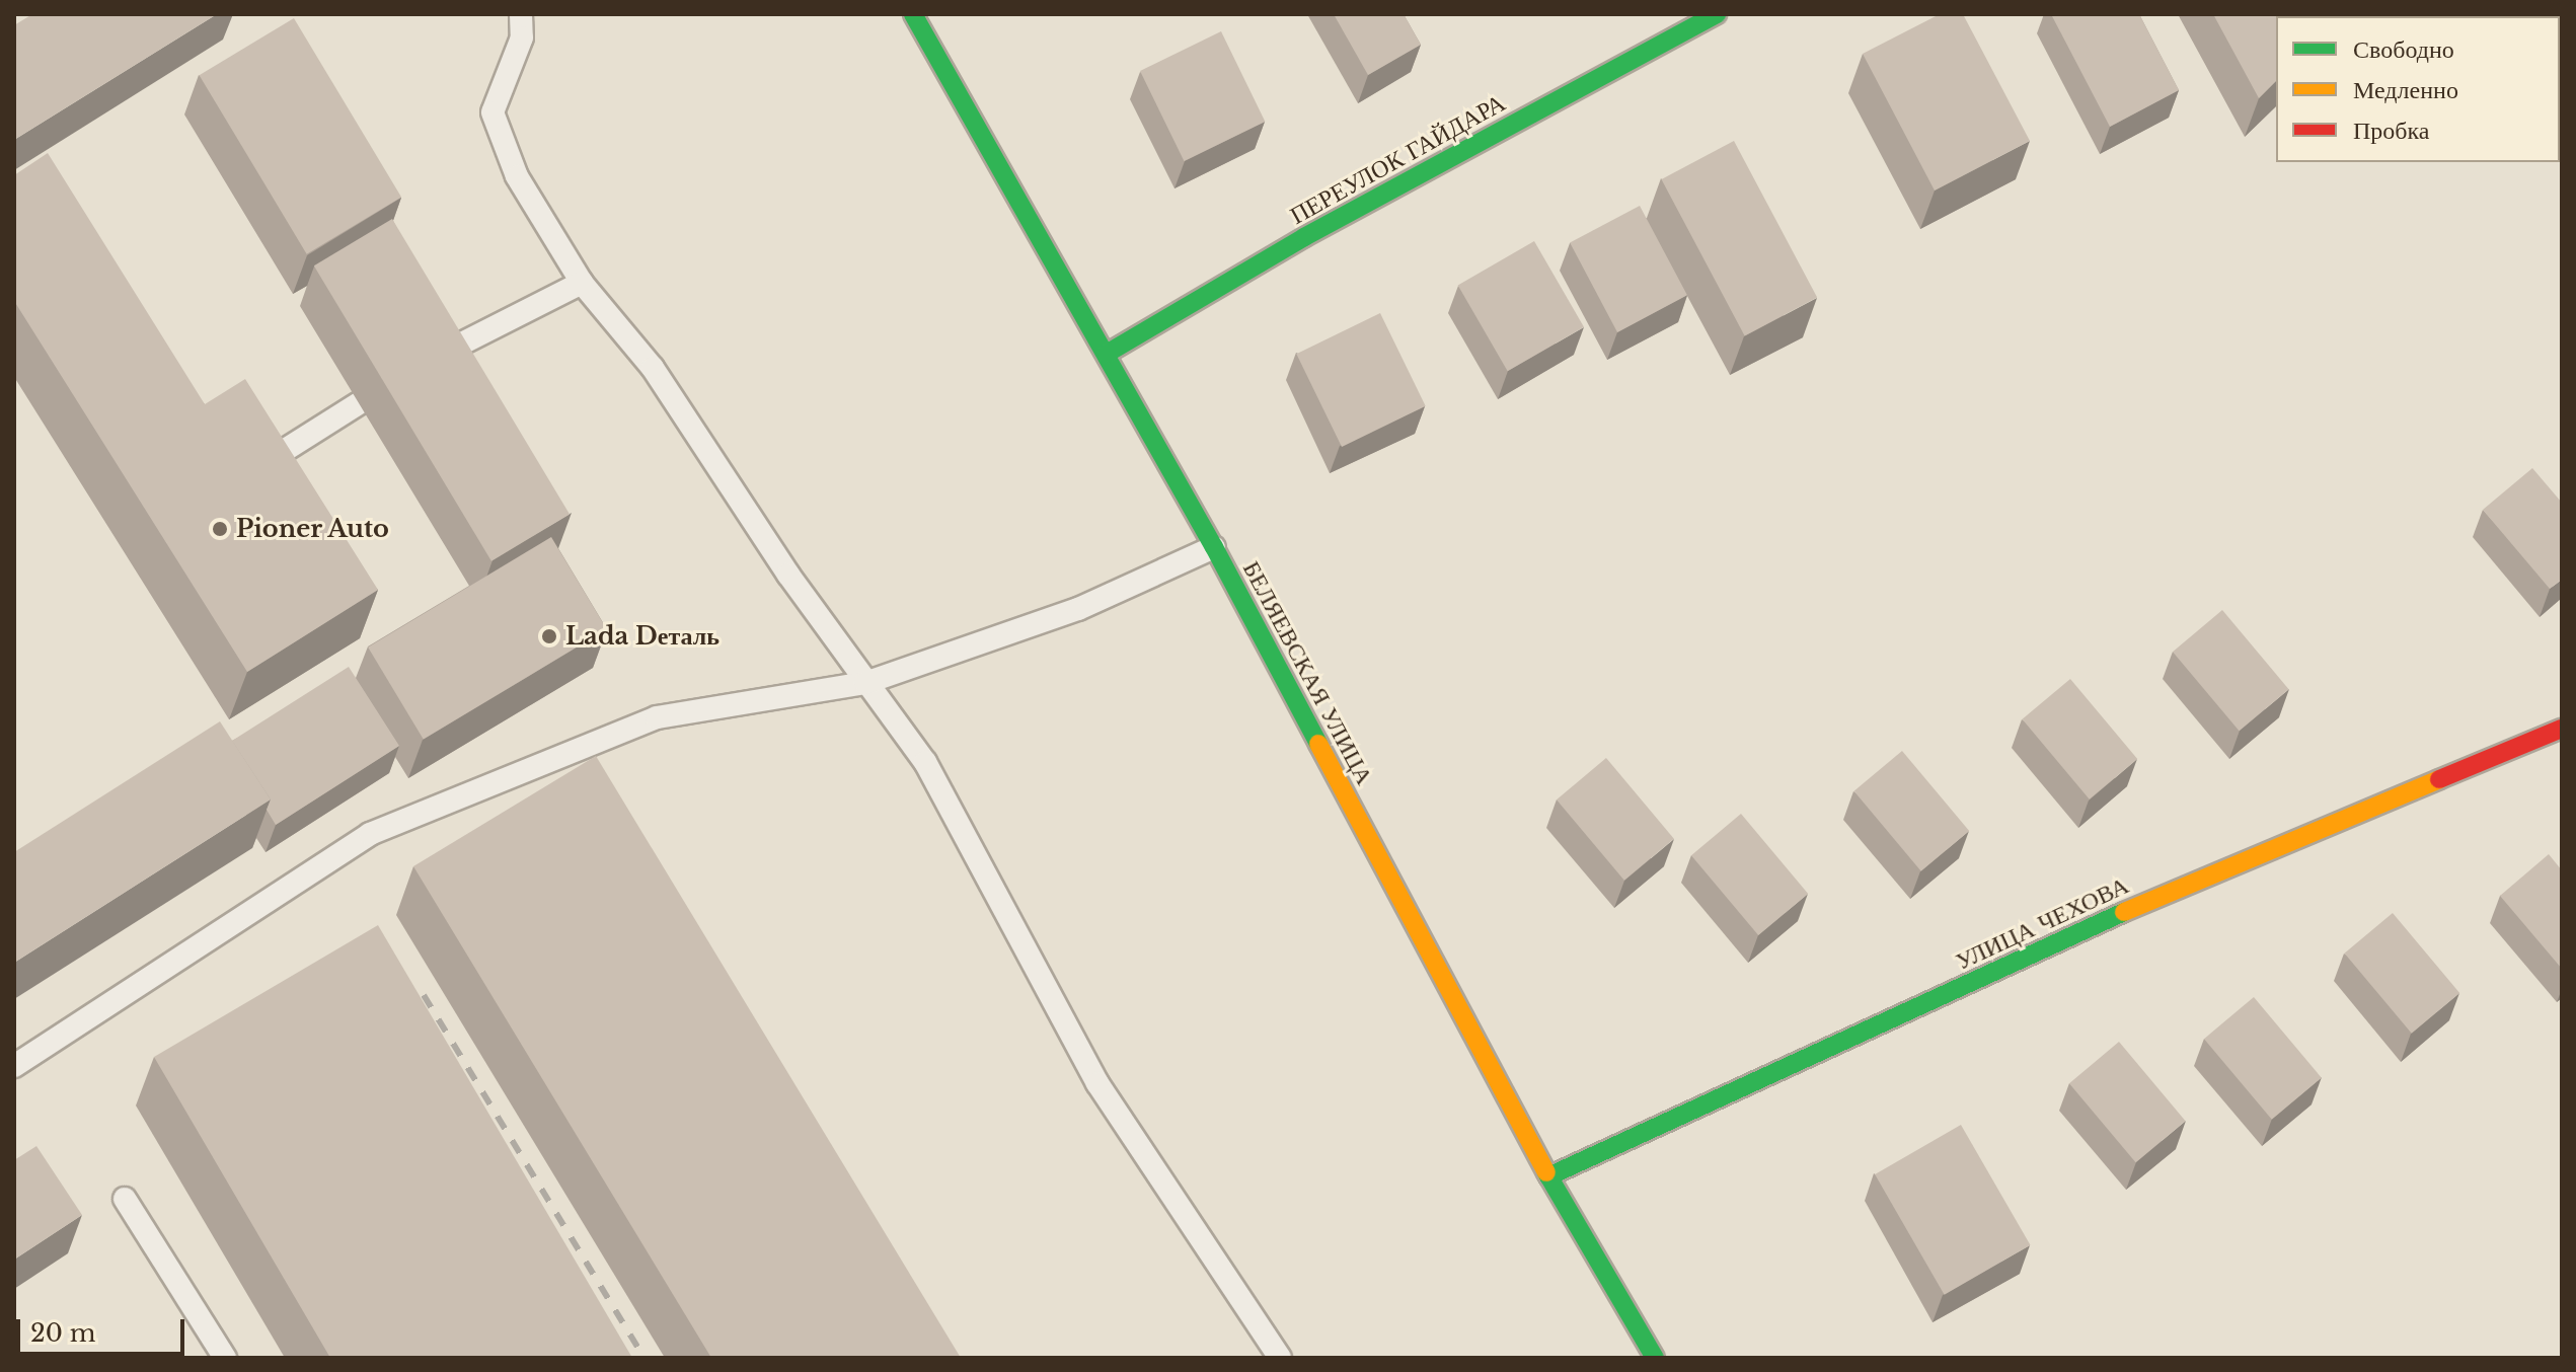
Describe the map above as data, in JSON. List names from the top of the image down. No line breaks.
{"streets":{"street":["ПЕРЕУЛОК ГАЙДАРА","БЕЛЯЕВСКАЯ УЛИЦА","УЛИЦА ЧЕХОВА"]},"crossings":[["ПЕРЕУЛОК ГАЙДАРА","БЕЛЯЕВСКАЯ УЛИЦА"],["БЕЛЯЕВСКАЯ УЛИЦА","УЛИЦА ЧЕХОВА"]],"places":["Pioner Auto","Lada Dеталь"],"legend":["Свободно","Медленно","Пробка"],"scale_bar":"20 m"}
